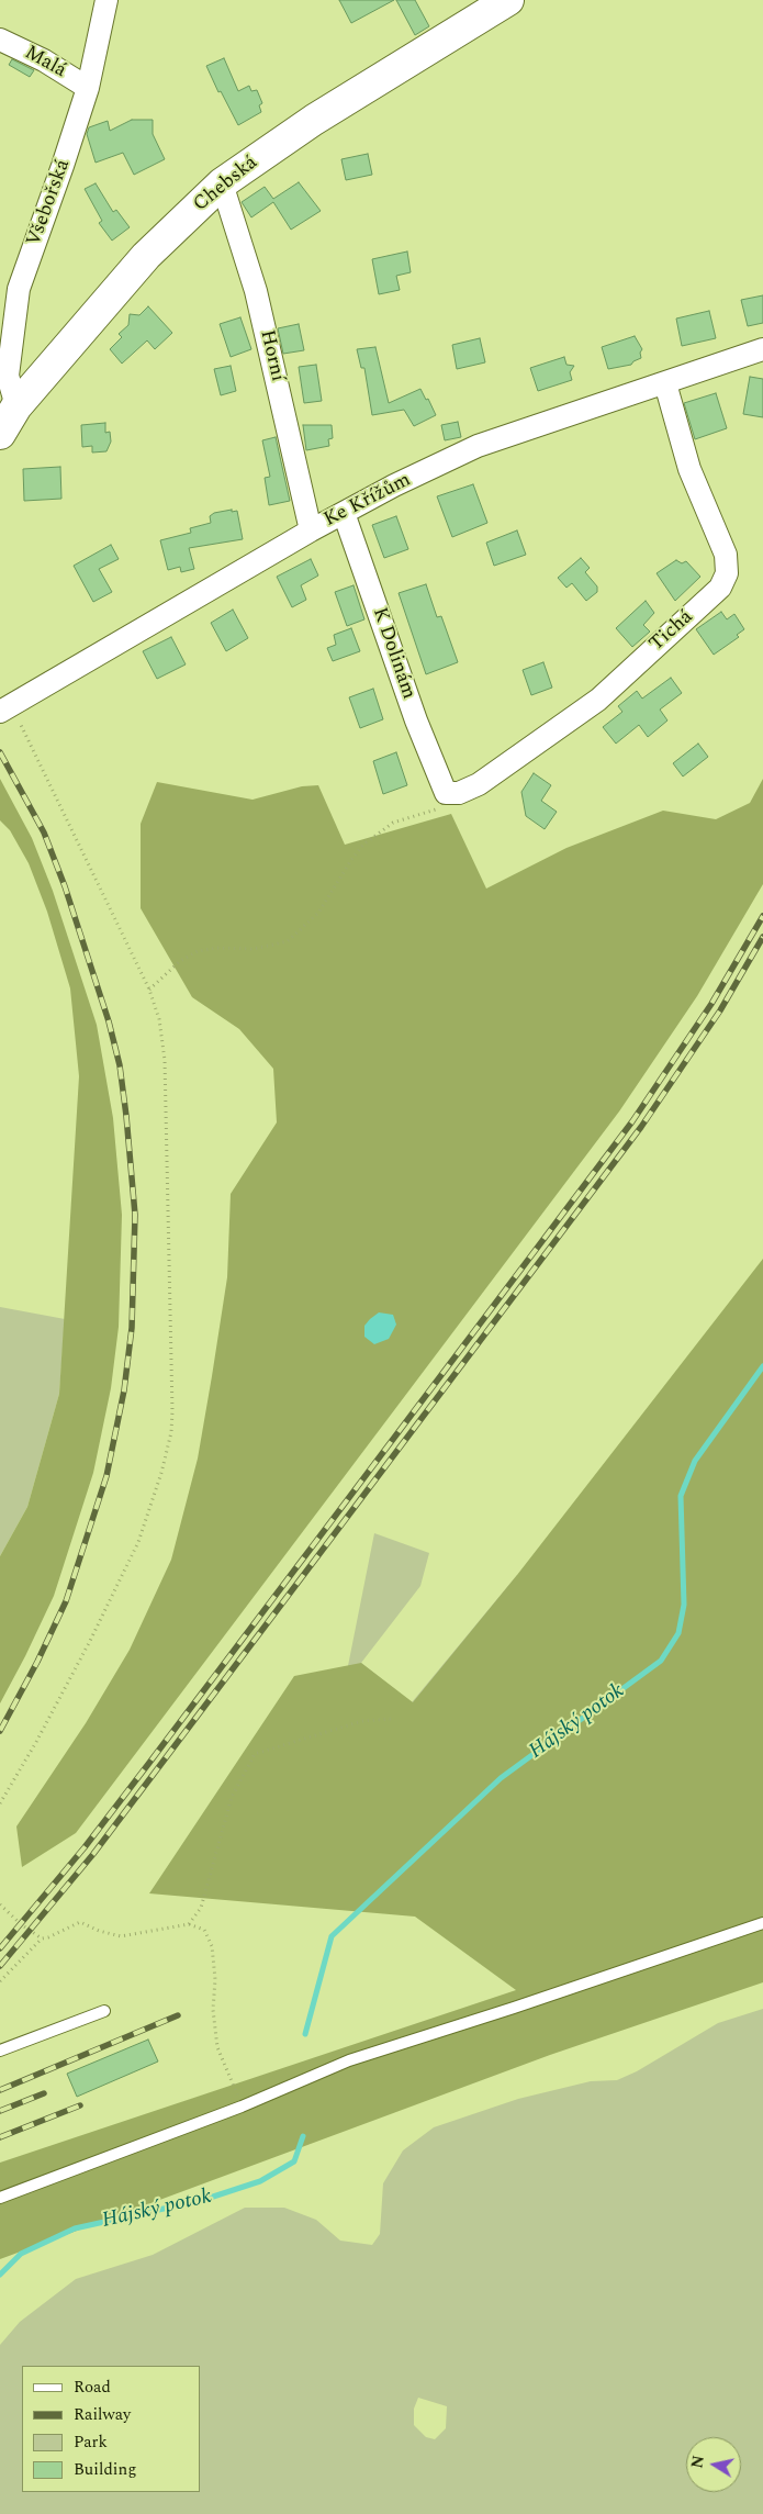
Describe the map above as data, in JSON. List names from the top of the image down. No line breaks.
{"streets":{"street":["Malá","Chebská","Všebořská","Horní","Ke Křížům","Tichá","K Dolinám"]},"crossings":[["Malá","Všebořská"],["Chebská","Všebořská"],["Chebská","Horní"],["Horní","Ke Křížům"],["Ke Křížům","Tichá"],["Ke Křížům","K Dolinám"],["Tichá","K Dolinám"]],"water":["Hájský potok"],"legend":["Road","Railway","Park","Building"],"north":"left"}
